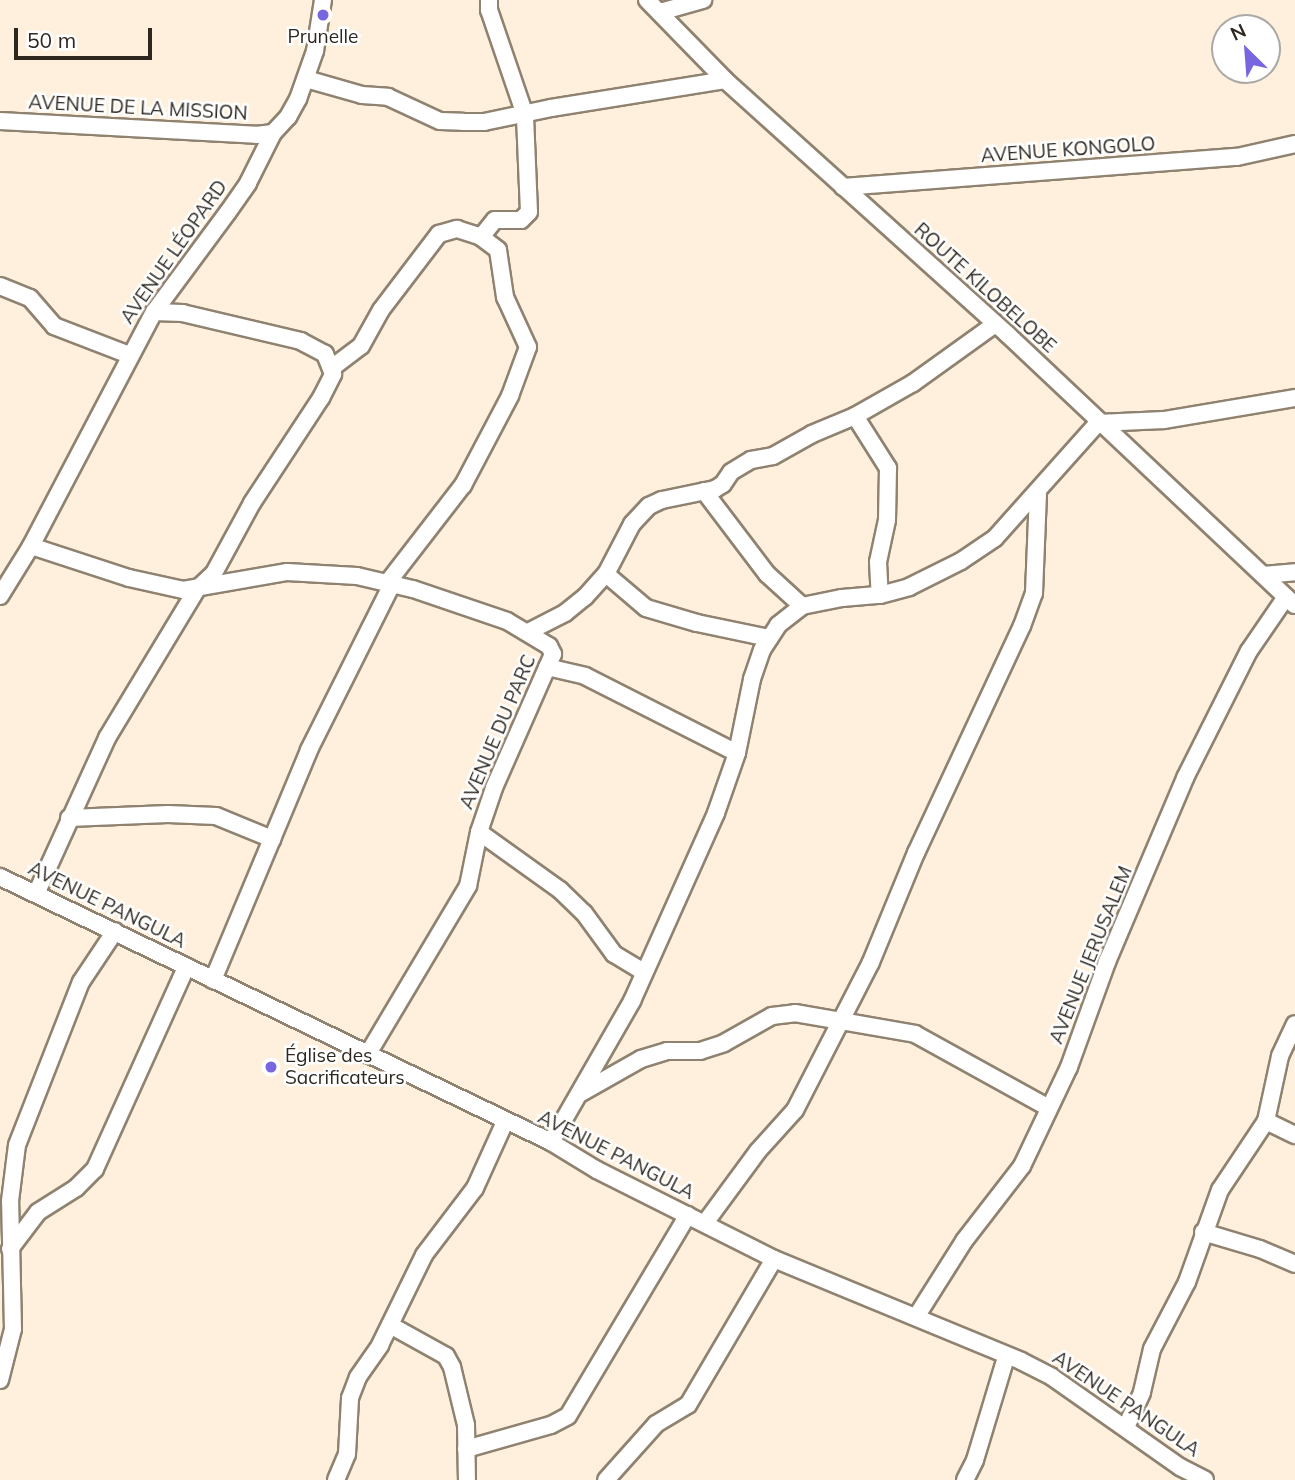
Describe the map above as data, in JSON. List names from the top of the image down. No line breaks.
{"streets":{"street":["AVENUE DE LA MISSION","AVENUE KONGOLO","AVENUE LÉOPARD","ROUTE KILOBELOBE","AVENUE DU PARC","AVENUE PANGULA","AVENUE JERUSALEM"]},"crossings":[["AVENUE DE LA MISSION","AVENUE LÉOPARD"],["AVENUE KONGOLO","ROUTE KILOBELOBE"],["AVENUE LÉOPARD","AVENUE DU PARC"],["ROUTE KILOBELOBE","AVENUE JERUSALEM"],["AVENUE DU PARC","AVENUE PANGULA"],["AVENUE PANGULA","AVENUE JERUSALEM"]],"places":["Prunelle","Église des Sacrificateurs"],"scale_bar":"50 m","north":"top left"}
